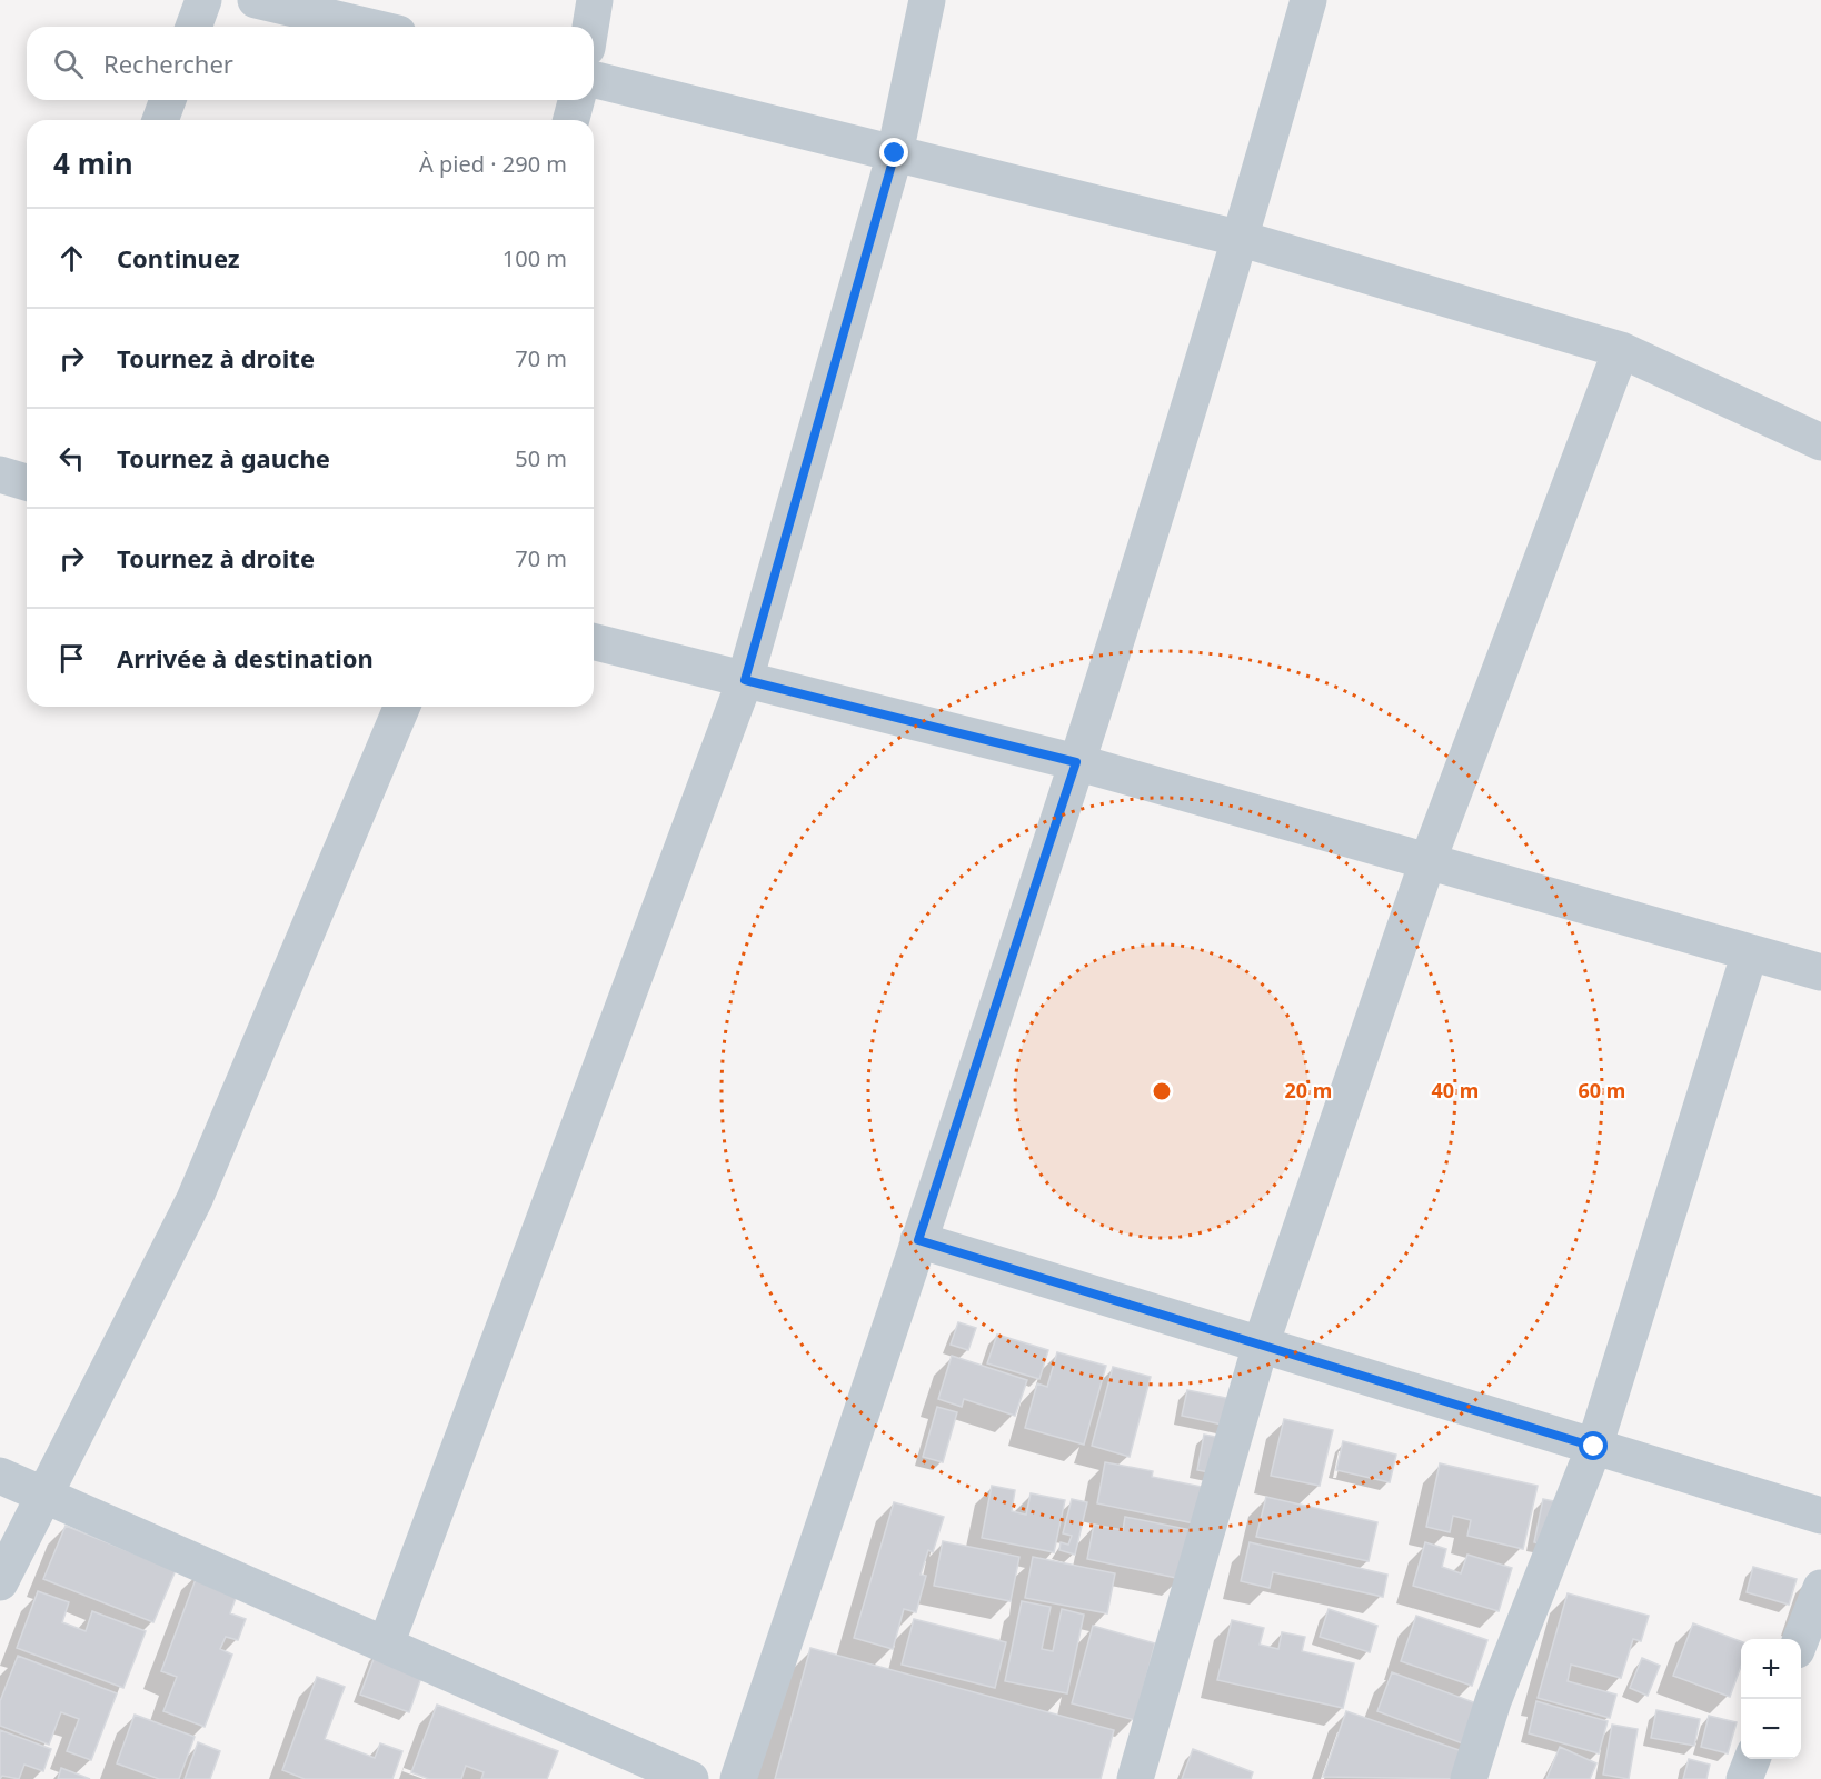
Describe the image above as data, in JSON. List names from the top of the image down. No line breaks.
{"page":{"search":"Rechercher","heading":["4 min","À pied · 290 m"],"list":[["Continuez","100 m"],["Tournez à droite","70 m"],["Tournez à gauche","50 m"],["Tournez à droite","70 m"],"Arrivée à destination"],"map_buttons":["+","−"]},"rings":["20 m","40 m","60 m"]}
